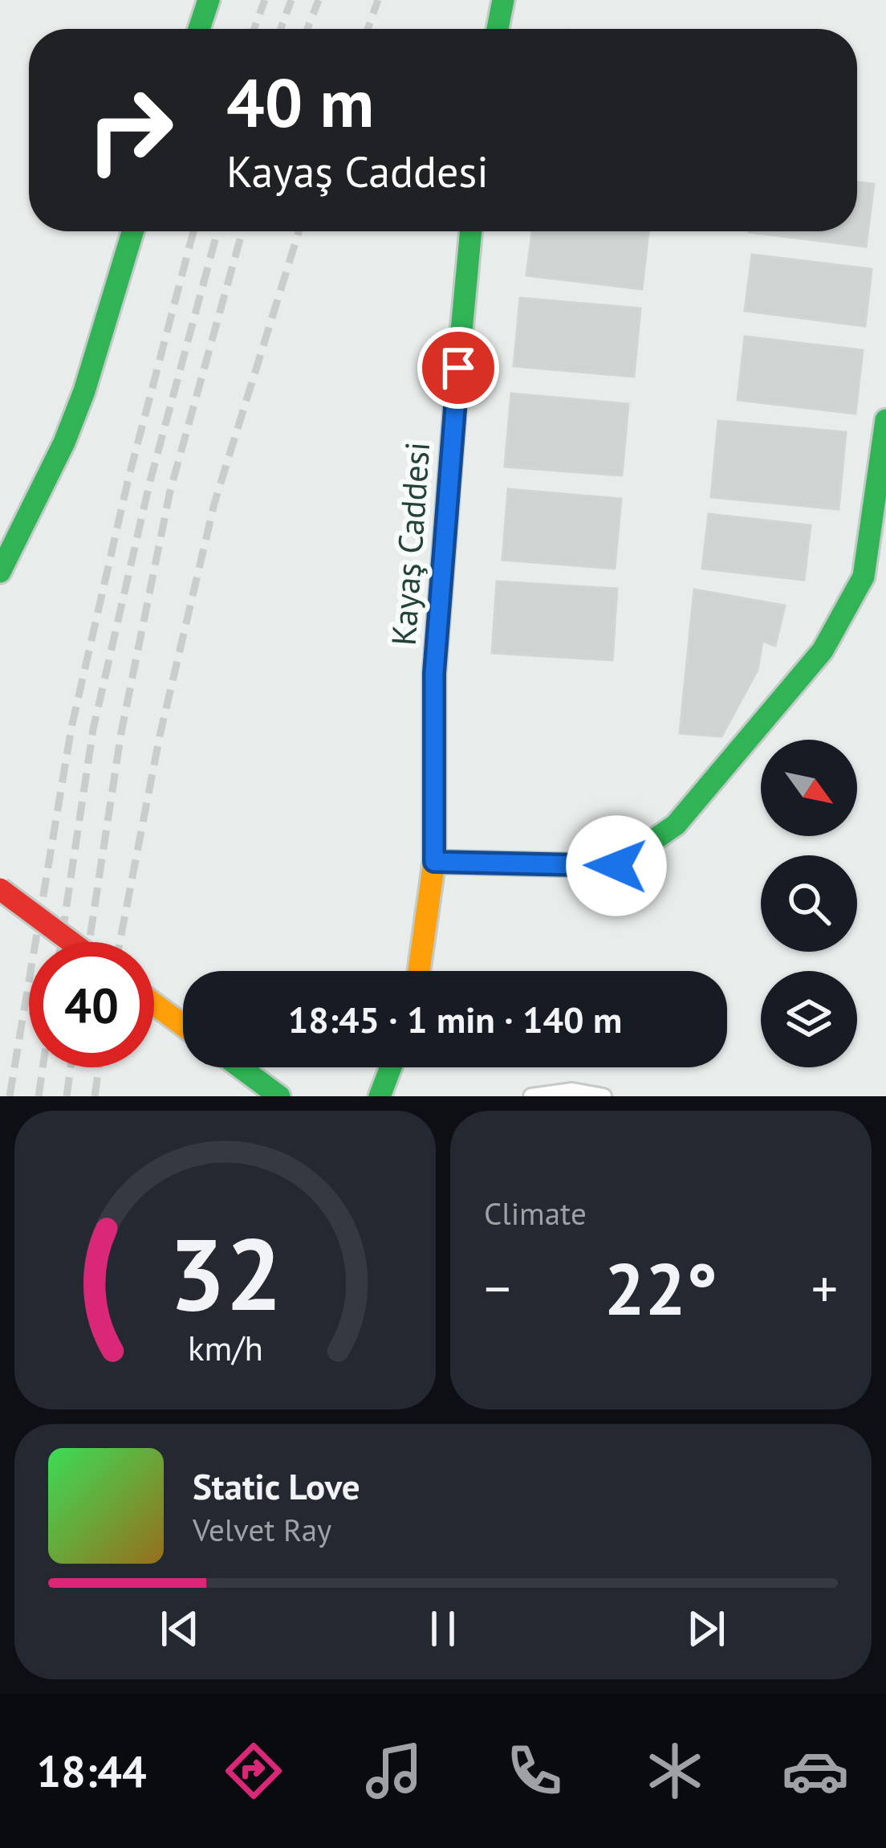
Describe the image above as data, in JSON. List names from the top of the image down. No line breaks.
{"streets":{"street":["Kayaş Caddesi"]},"north":"bottom right","page":{"turn":["40 m","Kayaş Caddesi"],"limit":"40","trip":"18:45 · 1 min · 140 m","tile":"Climate","heat":["−","22°","+"],"song":["Static Love","Velvet Ray"],"tabs":"18:44","gauge":["32","km/h"]}}
